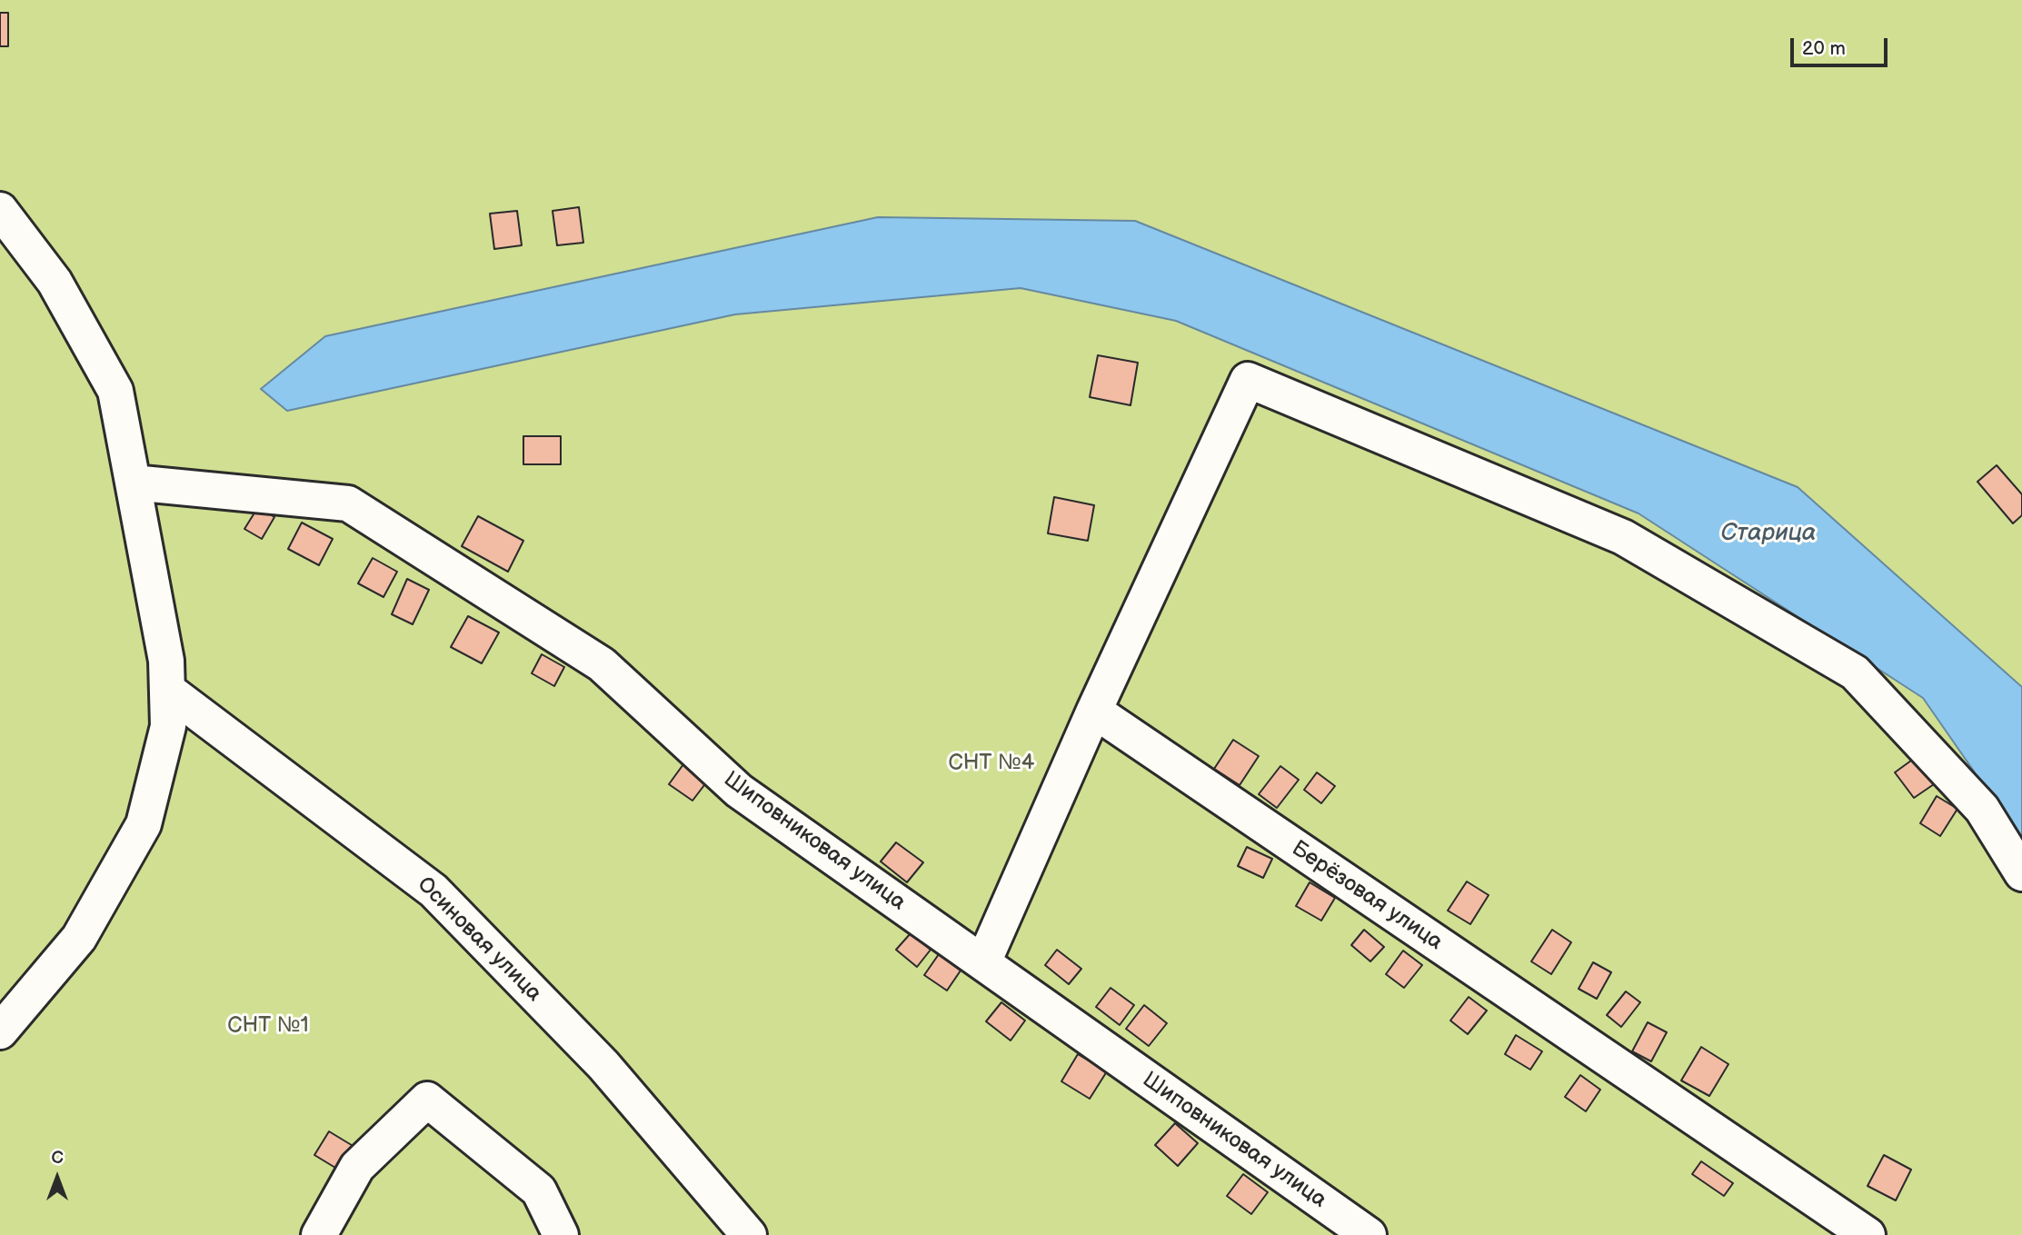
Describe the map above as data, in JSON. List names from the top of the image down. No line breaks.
{"streets":{"street":["Шиповниковая улица","Берёзовая улица","Осиновая улица"]},"water":["Старица"],"parks":["СНТ №4","СНТ №1"],"scale_bar":"20 m","north":"top"}
